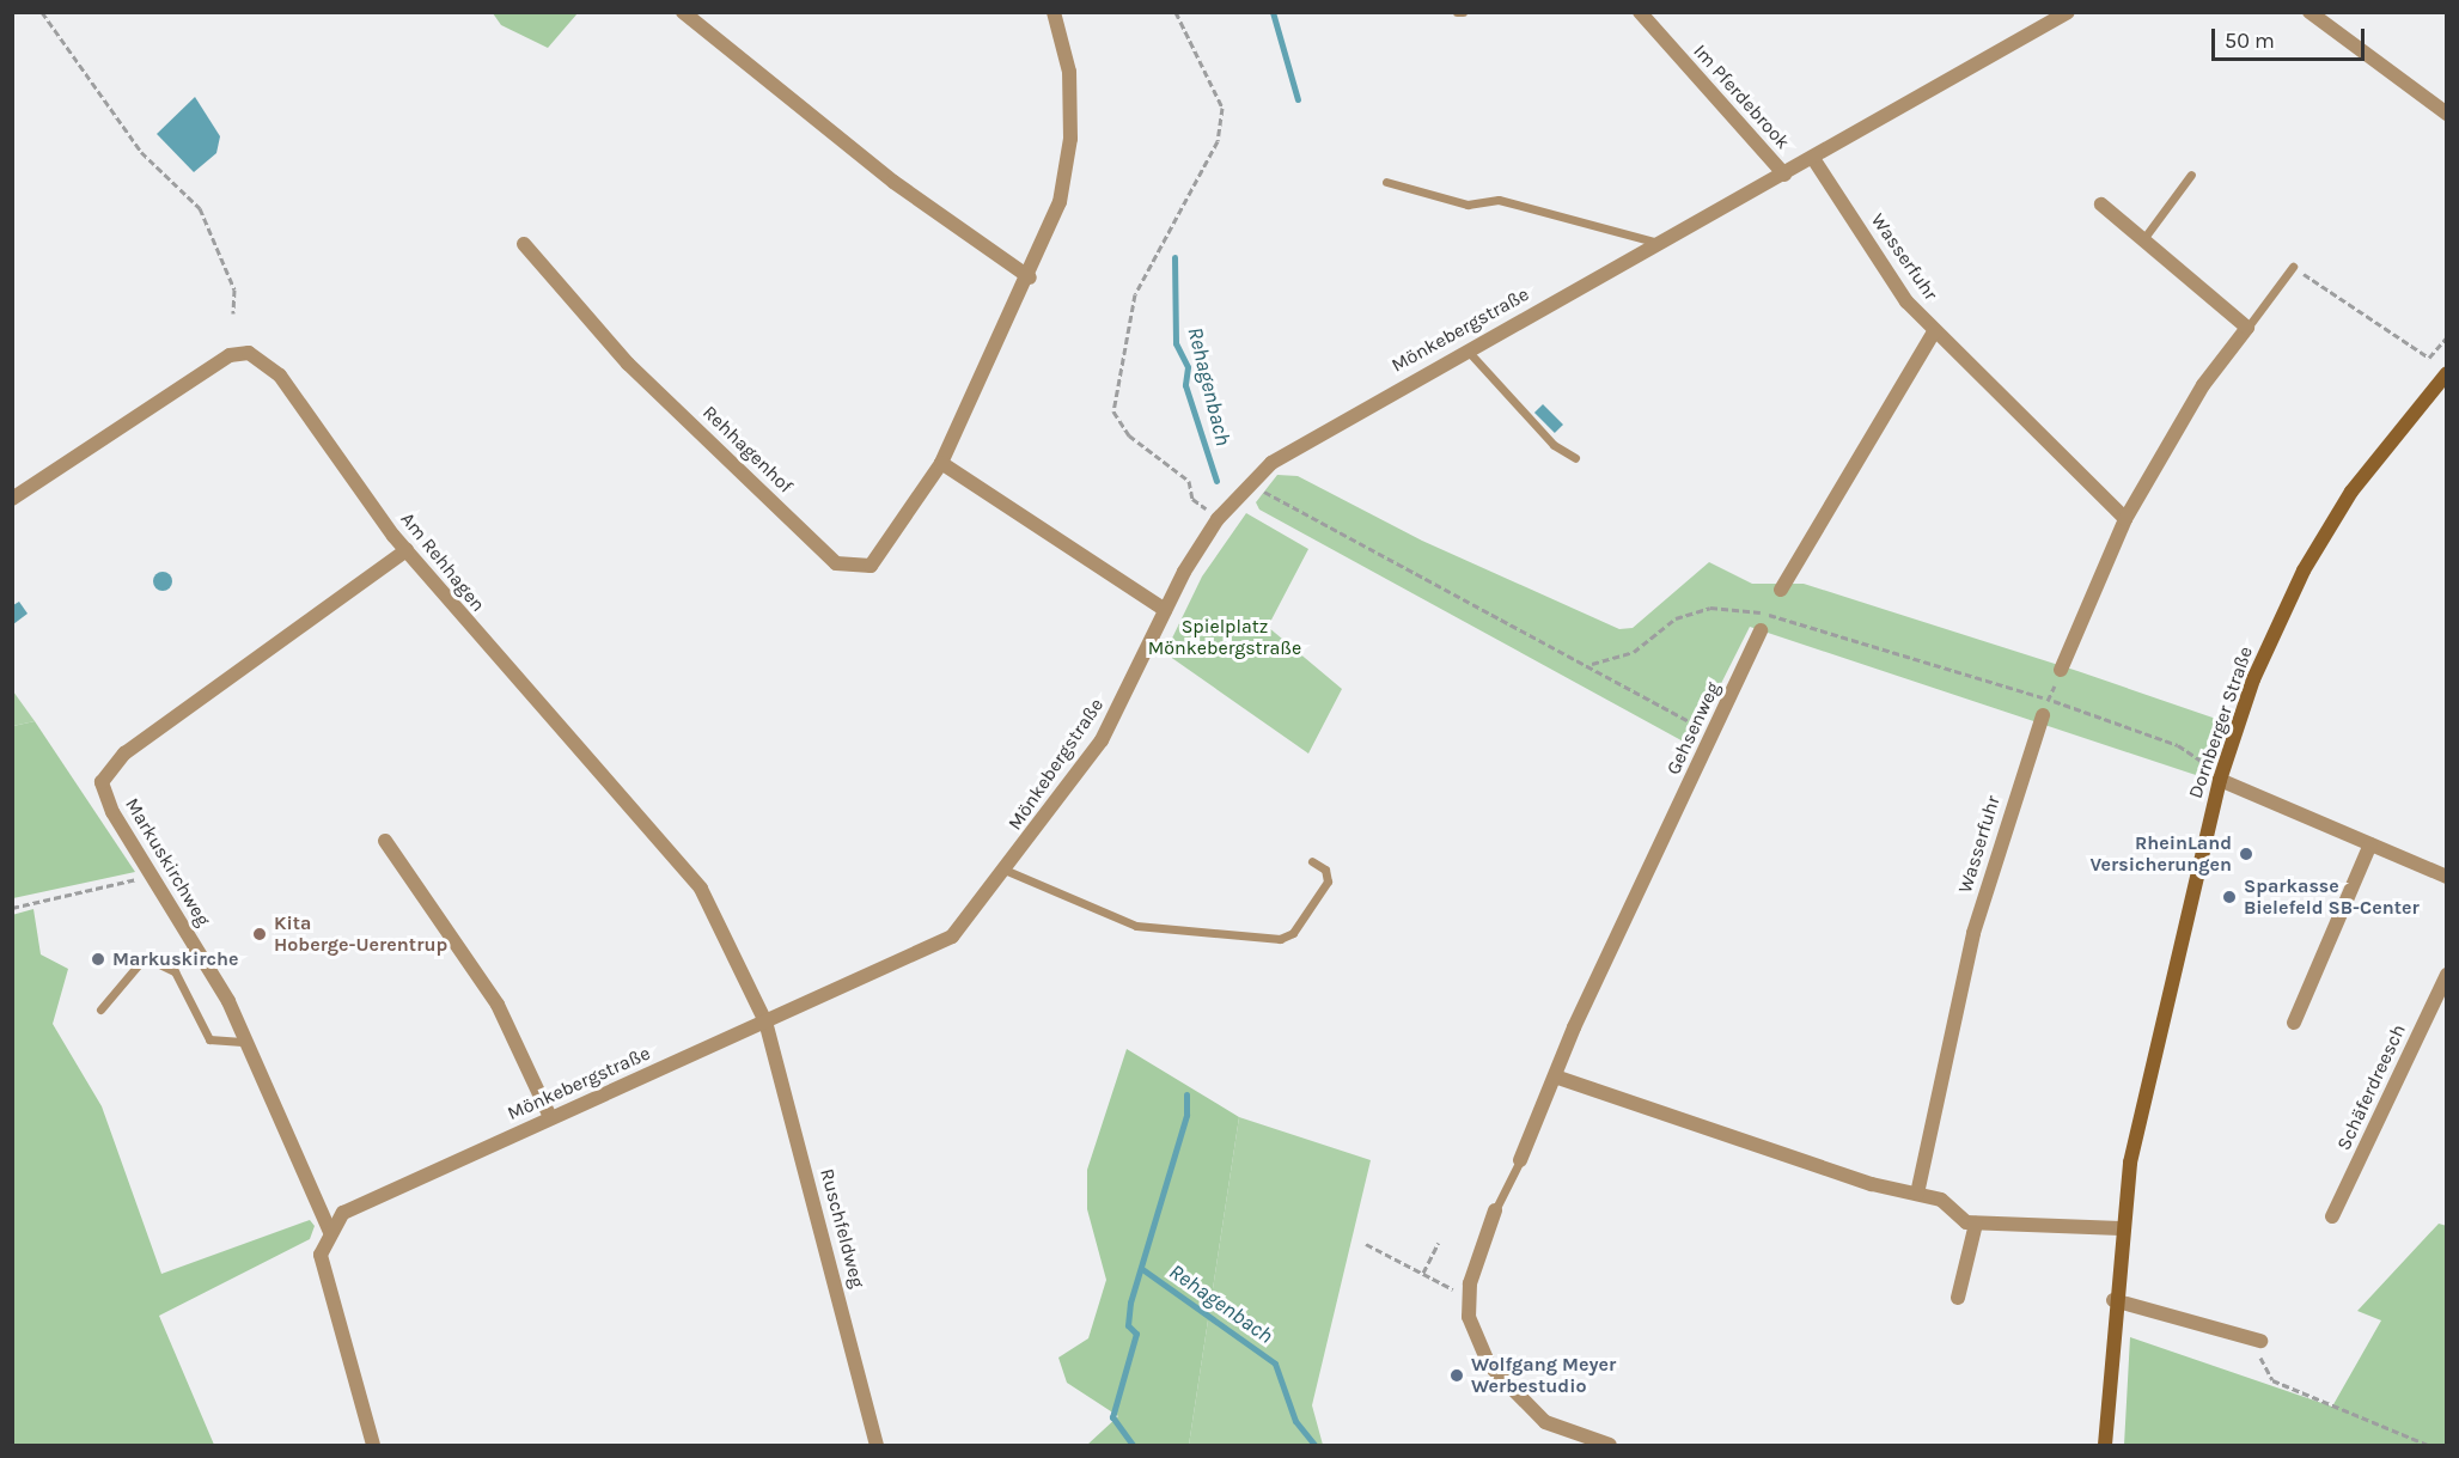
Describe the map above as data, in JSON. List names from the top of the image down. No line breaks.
{"streets":{"main road":["Dornberger Straße"],"street":["Im Pferdebrook","Wasserfuhr","Mönkebergstraße","Rehhagenhof","Am Rehhagen","Gehsenweg","Markuskirchweg","Schäferdreesch","Ruschfeldweg"]},"crossings":[["Im Pferdebrook","Mönkebergstraße"],["Wasserfuhr","Mönkebergstraße"],["Mönkebergstraße","Am Rehhagen"],["Mönkebergstraße","Markuskirchweg"],["Mönkebergstraße","Ruschfeldweg"],["Am Rehhagen","Markuskirchweg"],["Am Rehhagen","Ruschfeldweg"]],"water":["Rehagenbach"],"parks":["Spielplatz Mönkebergstraße"],"places":["RheinLand Versicherungen","Sparkasse Bielefeld SB-Center","Kita Hoberge-Uerentrup","Markuskirche","Wolfgang Meyer Werbestudio"],"scale_bar":"50 m"}
